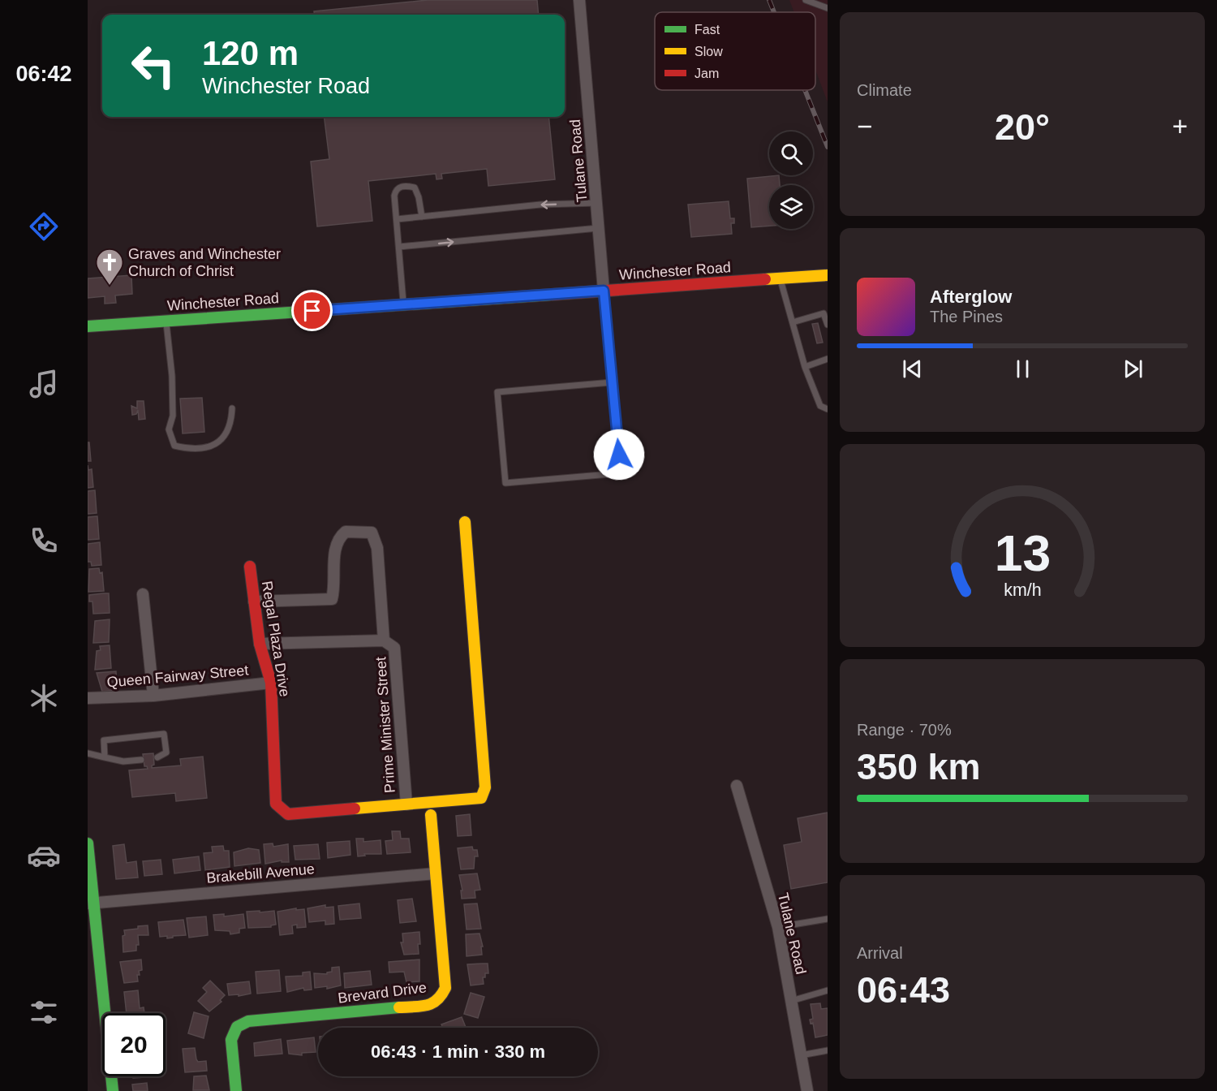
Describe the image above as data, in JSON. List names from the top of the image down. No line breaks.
{"streets":{"street":["Tulane Road","Winchester Road","Regal Plaza Drive","Queen Fairway Street","Prime Minister Street","Brakebill Avenue","Brevard Drive"]},"crossings":[["Tulane Road","Winchester Road"],["Regal Plaza Drive","Queen Fairway Street"],["Regal Plaza Drive","Prime Minister Street"],["Queen Fairway Street","Prime Minister Street"],["Brakebill Avenue","Brevard Drive"]],"places":{"church":["Graves and Winchester Church of Christ"]},"legend":["Fast","Slow","Jam"],"page":{"tabs":"06:42","tile":["Climate",["Range · 70%","350 km"],["Arrival","06:43"]],"turn":["120 m","Winchester Road"],"heat":["−","20°","+"],"song":["Afterglow","The Pines"],"limit":"20","trip":"06:43 · 1 min · 330 m","gauge":["13","km/h"]}}
